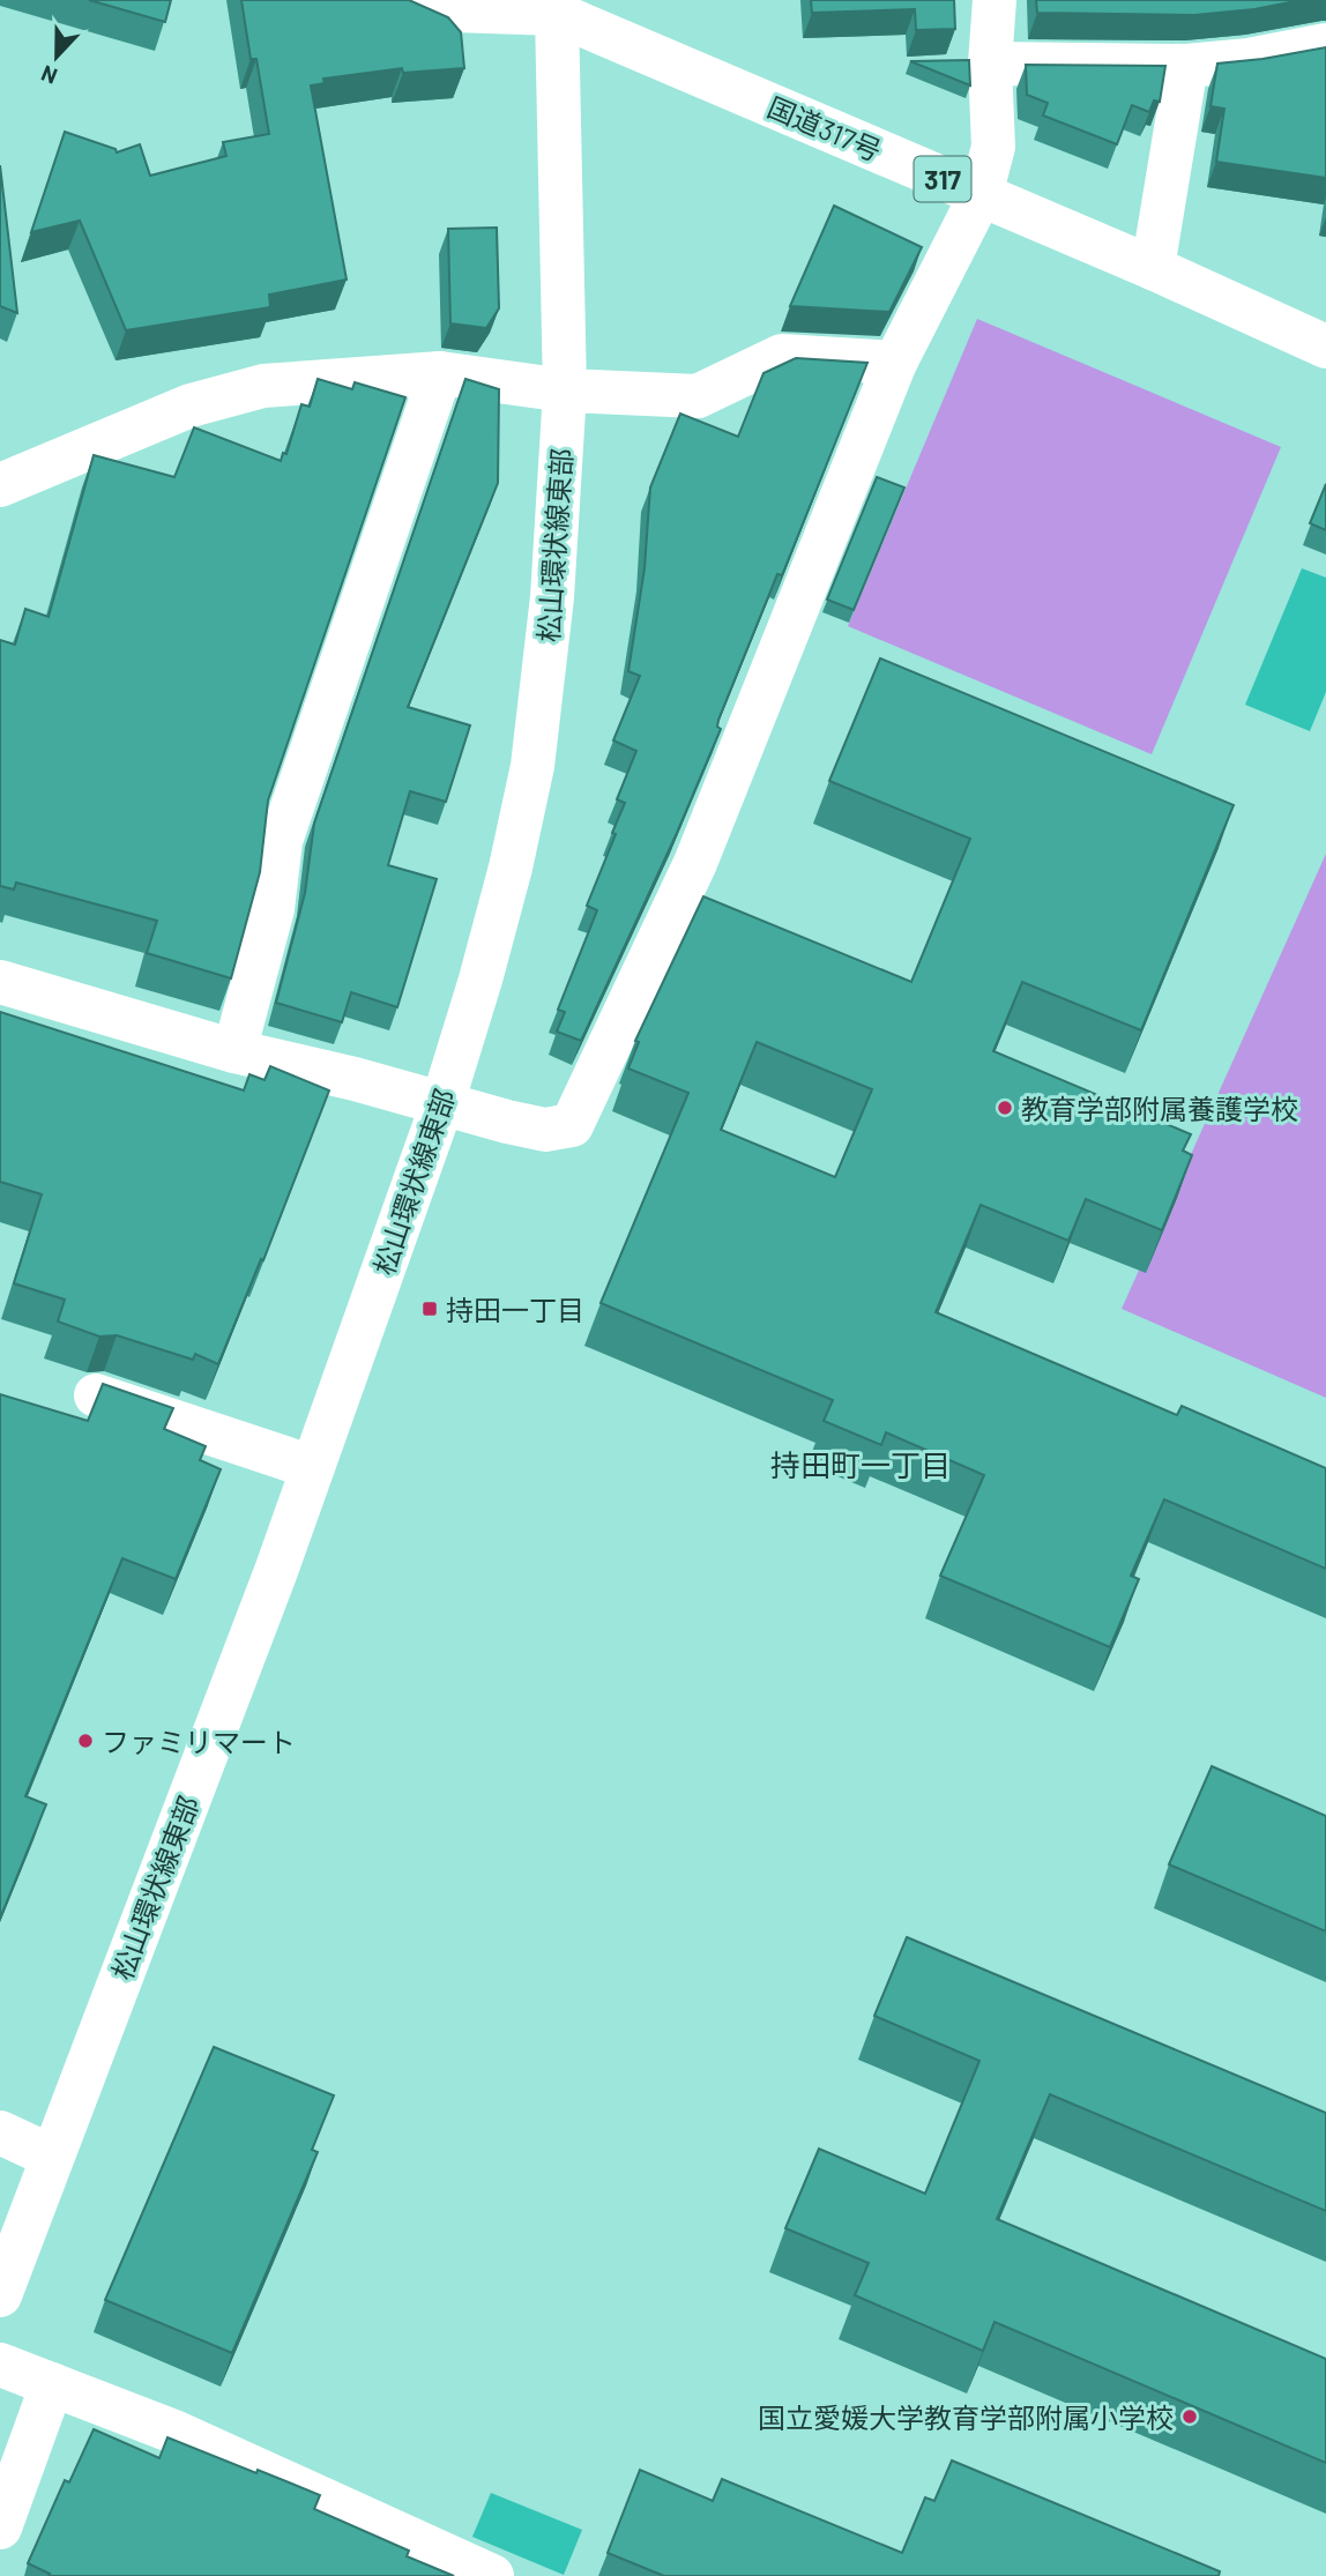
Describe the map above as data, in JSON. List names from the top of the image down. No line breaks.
{"streets":{"main road":["国道317号","317","松山環状線東部"]},"crossings":[["国道317号","松山環状線東部"]],"districts":["持田町一丁目"],"places":{"other":["教育学部附属養護学校","ファミリマート","国立愛媛大学教育学部附属小学校"],"transit":["持田一丁目"]},"north":"bottom"}
